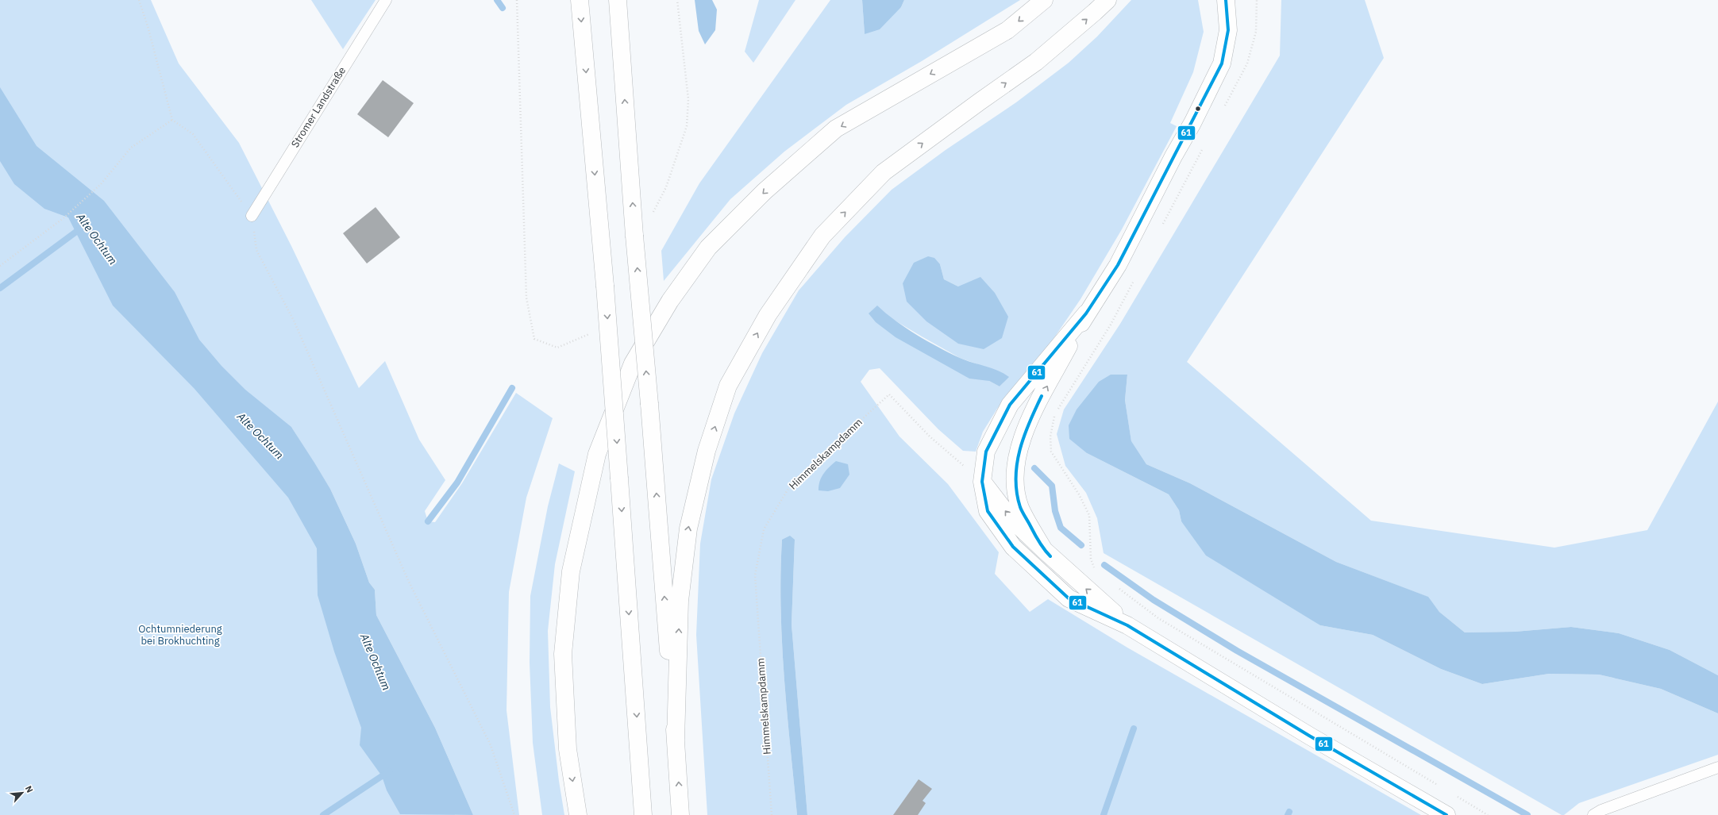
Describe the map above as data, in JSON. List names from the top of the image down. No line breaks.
{"streets":{"lane":["Stromer Landstraße"],"path":["Himmelskampdamm"]},"water":["Alte Ochtum"],"parks":["Ochtumniederung bei Brokhuchting"],"lines":["transit line 61"],"north":"top right"}
